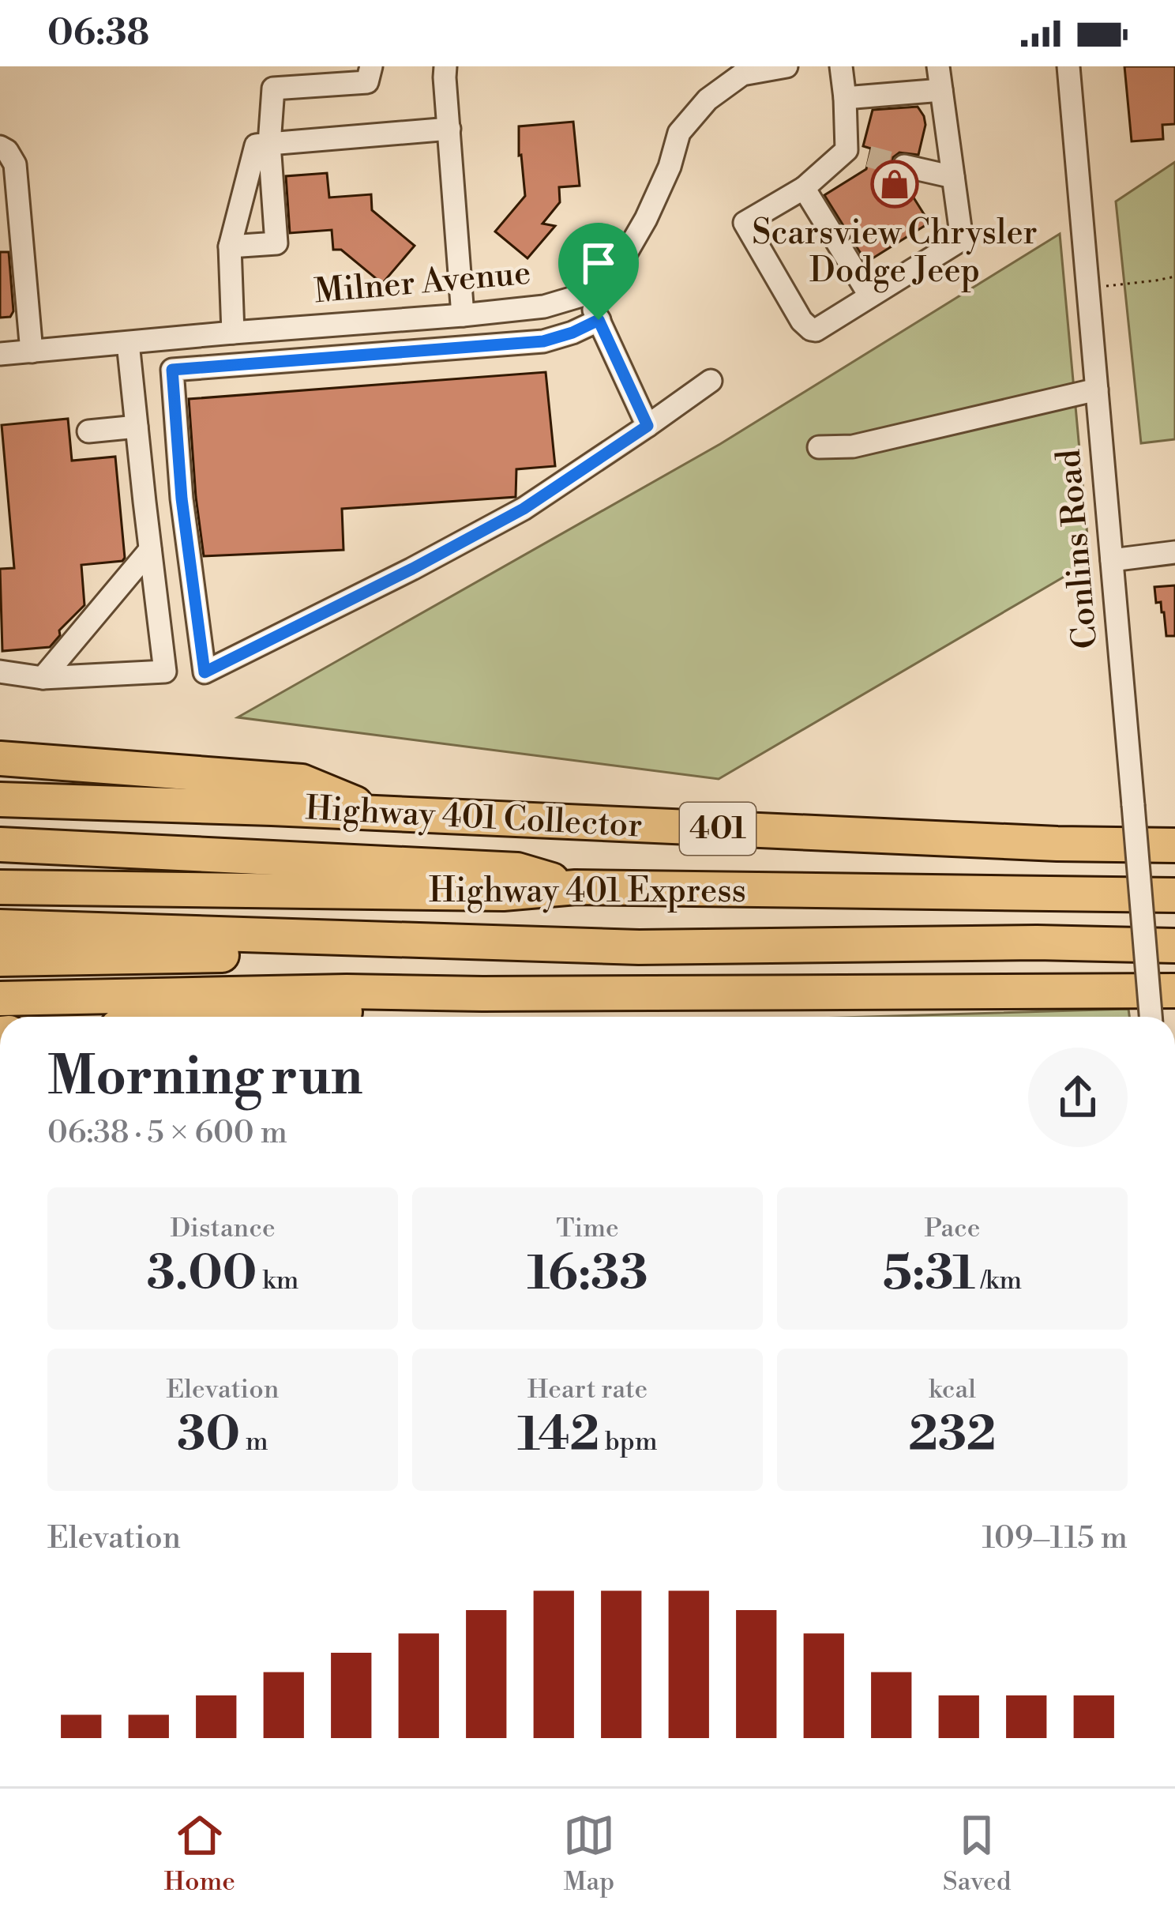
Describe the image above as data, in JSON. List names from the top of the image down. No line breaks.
{"streets":{"highway":["Highway 401 Collector","401","Highway 401 Express"],"street":["Milner Avenue","Conlins Road"]},"places":{"shop":["Scarsview Chrysler Dodge Jeep"]},"page":{"status":"06:38","heading":["Morning run","06:38 · 5 × 600 m"],"stats":[["Distance","3.00 km"],["Time","16:33"],["Pace","5:31 /km"],["Elevation","30 m"],["Heart rate","142 bpm"],["kcal","232"]],"chart":["Elevation","109–115 m"],"tabs":["Home","Map","Saved"]}}
